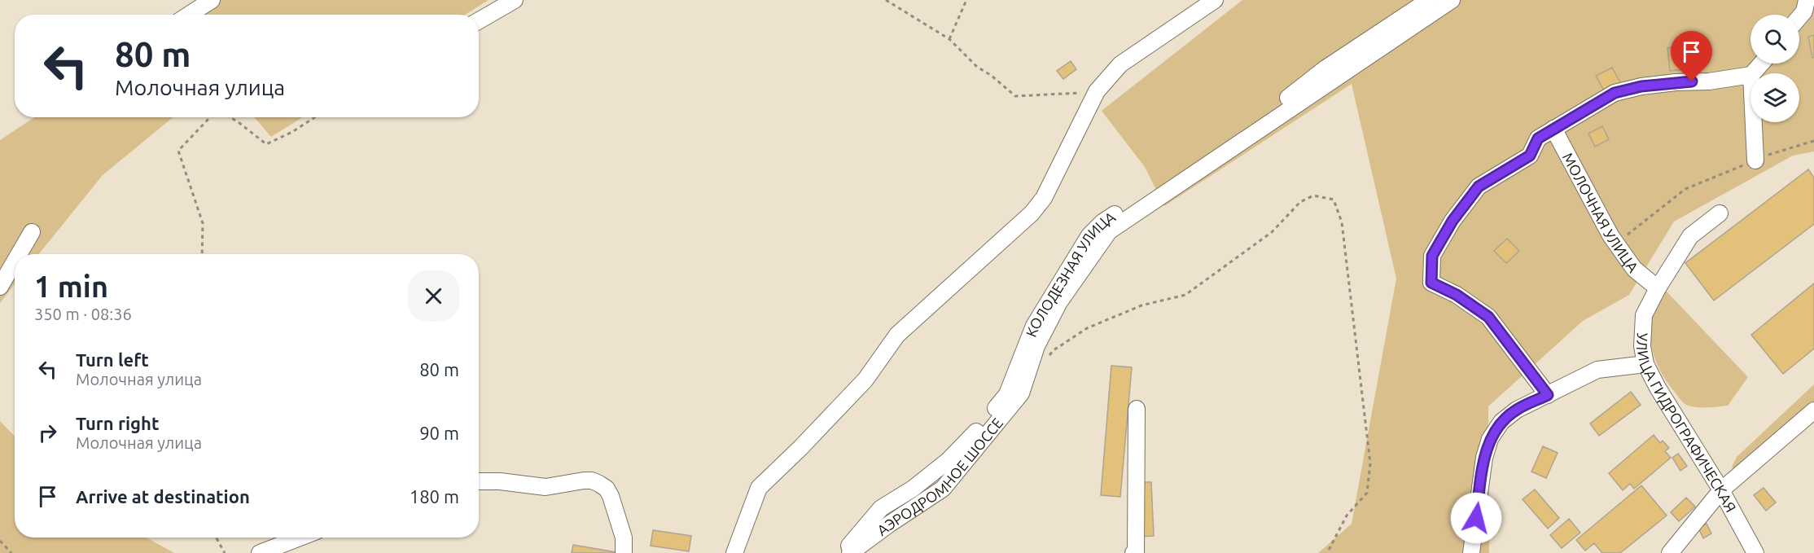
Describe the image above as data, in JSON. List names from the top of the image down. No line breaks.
{"streets":{"street":["МОЛОЧНАЯ УЛИЦА","КОЛОДЕЗНАЯ УЛИЦА","УЛИЦА ГИДРОГРАФИЧЕСКАЯ","АЭРОДРОМНОЕ ШОССЕ"]},"crossings":[["МОЛОЧНАЯ УЛИЦА","УЛИЦА ГИДРОГРАФИЧЕСКАЯ"],["КОЛОДЕЗНАЯ УЛИЦА","АЭРОДРОМНОЕ ШОССЕ"]],"page":{"turn":["80 m","Молочная улица"],"heading":["1 min","350 m · 08:36"],"list":[{"name":"Turn left","note":"Молочная улица","value":"80 m"},{"name":"Turn right","note":"Молочная улица","value":"90 m"},{"name":"Arrive at destination","value":"180 m"}]}}
